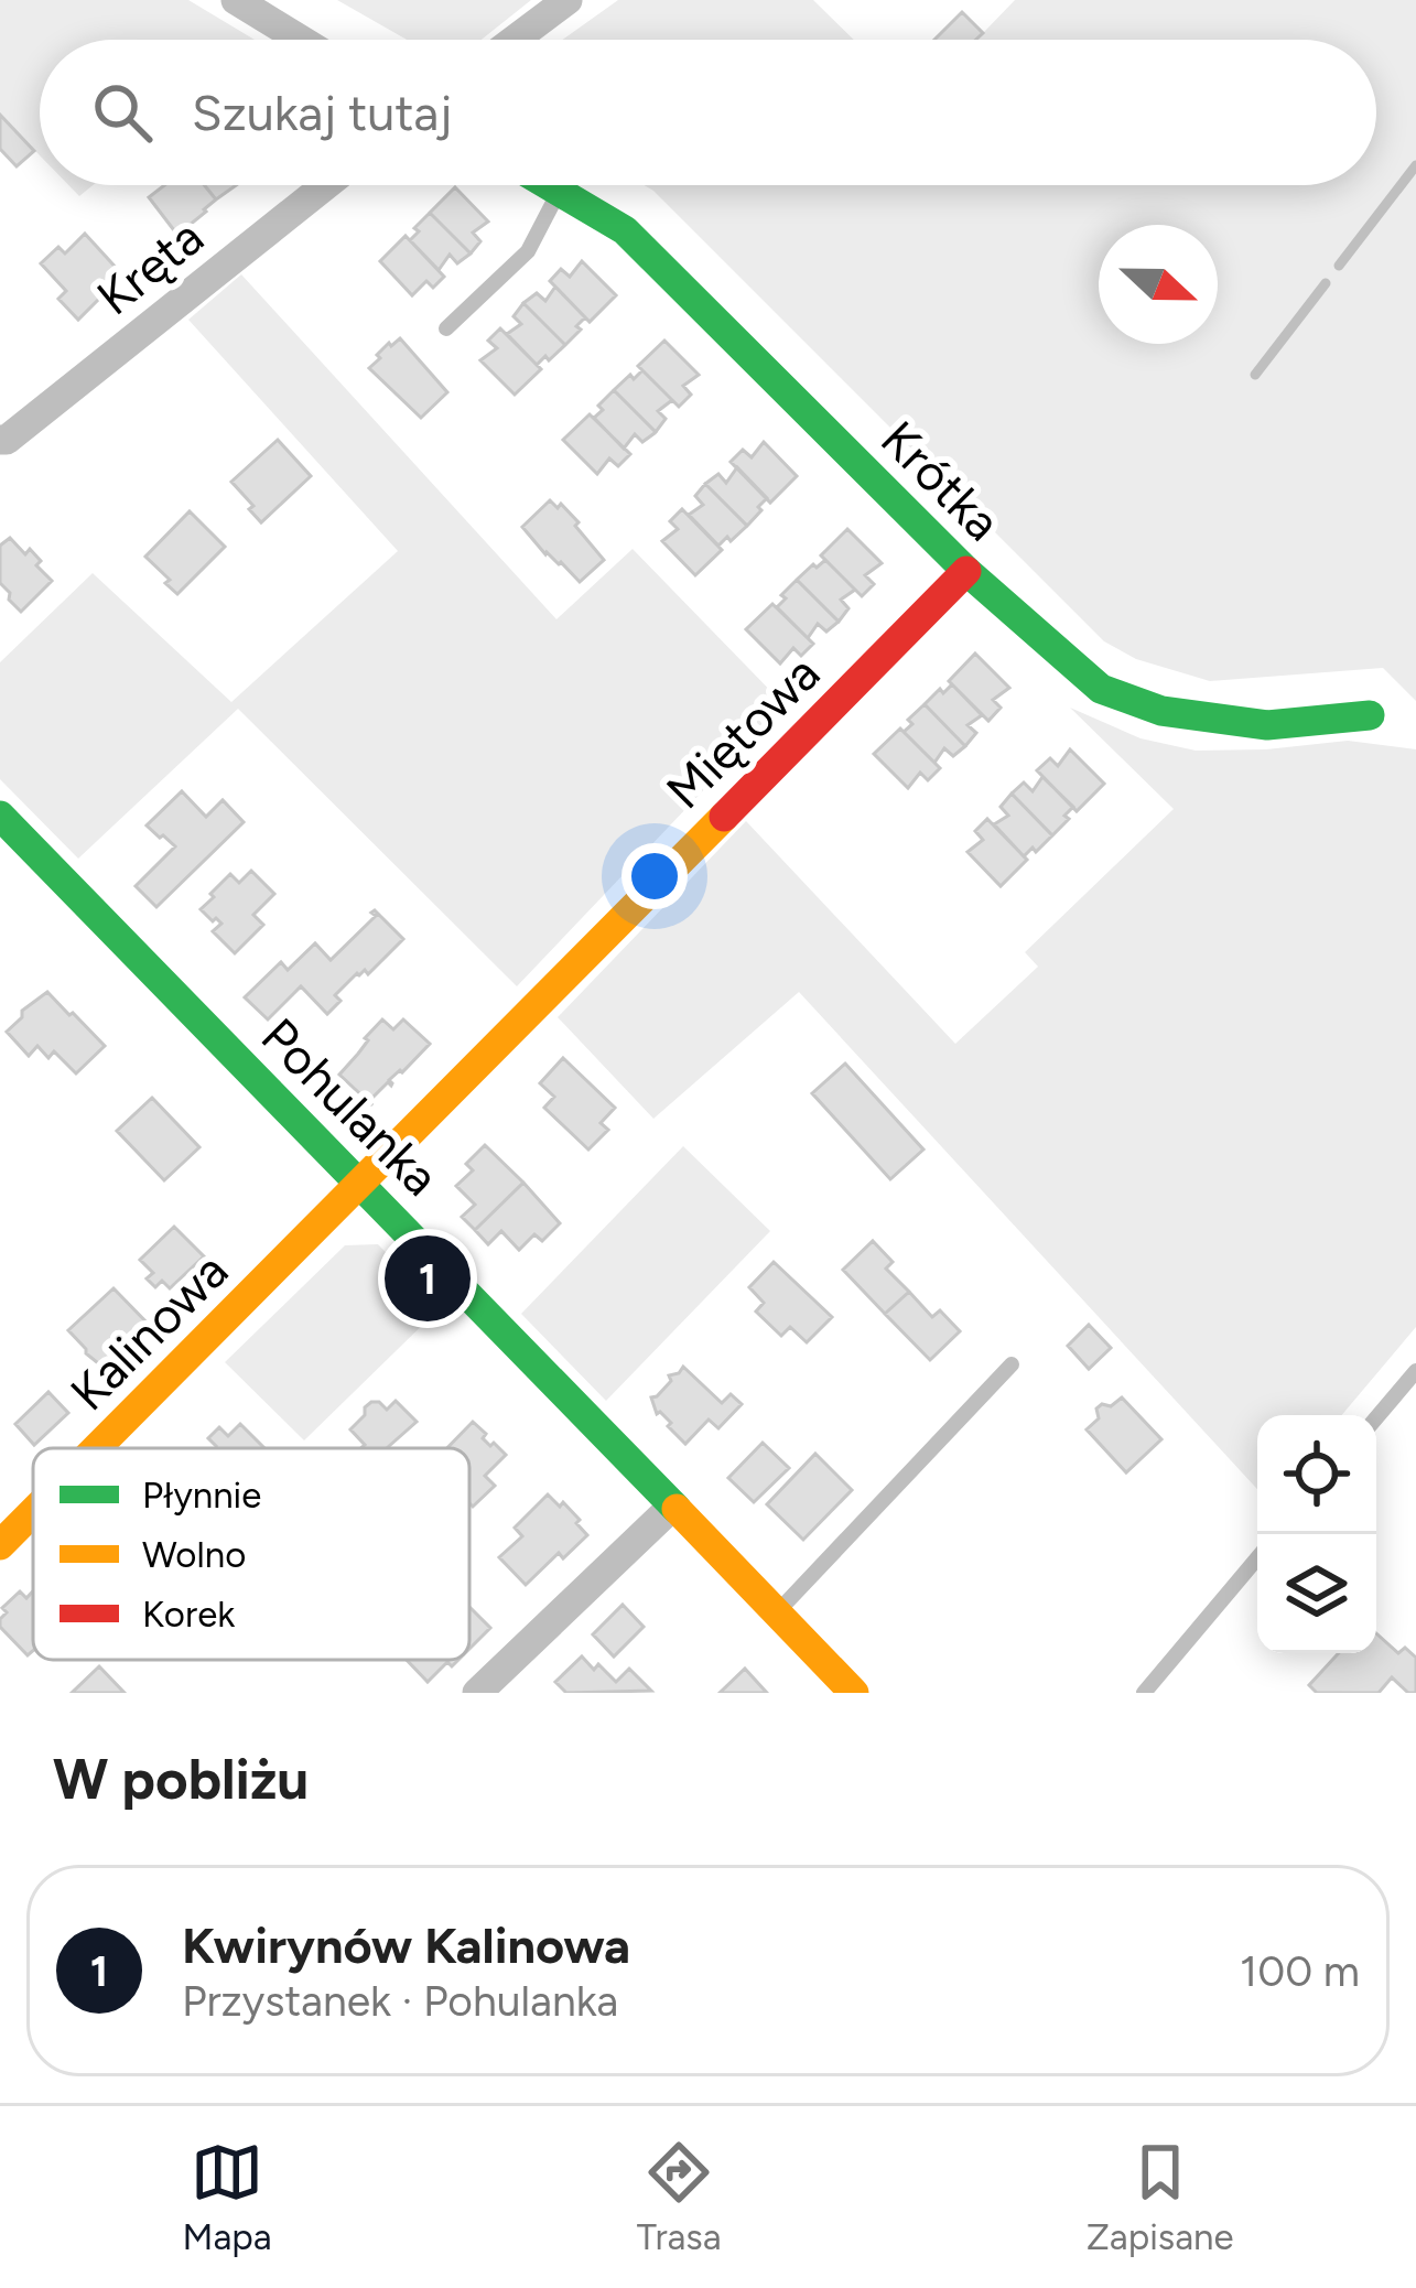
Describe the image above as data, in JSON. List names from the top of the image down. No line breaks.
{"streets":{"street":["Kręta","Krótka","Miętowa","Pohulanka","Kalinowa"]},"crossings":[["Krótka","Miętowa"],["Miętowa","Pohulanka"],["Miętowa","Kalinowa"],["Pohulanka","Kalinowa"]],"legend":["Płynnie","Wolno","Korek"],"north":"right","page":{"search":"Szukaj tutaj","pins":"1","heading":"W pobliżu","list":[{"mark":"1","name":"Kwirynów Kalinowa","note":"Przystanek · Pohulanka","value":"100 m"}],"nav":["Mapa","Trasa","Zapisane"]}}
